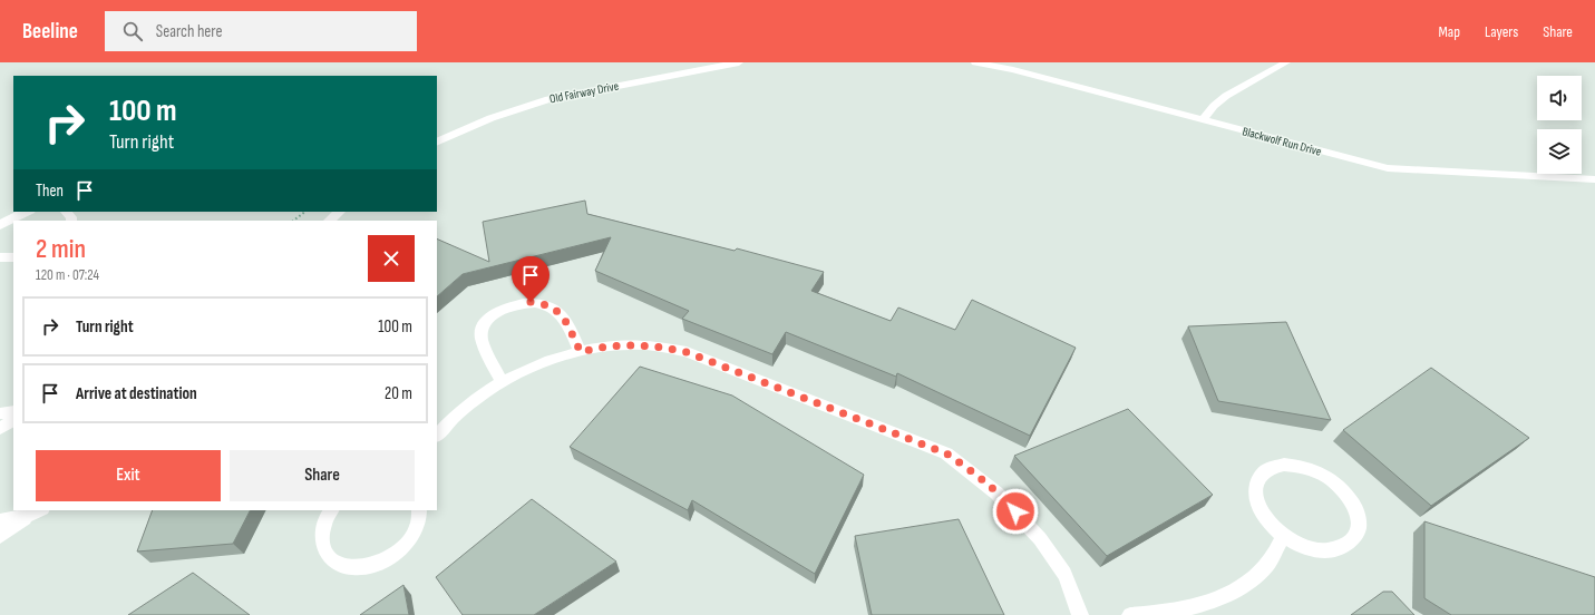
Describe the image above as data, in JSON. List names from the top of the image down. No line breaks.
{"streets":{"street":["Old Fairway Drive","Blackwolf Run Drive"]},"page":{"header":"Beeline","search":"Search here","nav":["Map","Layers","Share"],"turn":["100 m","Turn right"],"then":"Then","heading":["2 min","120 m · 07:24"],"list":[{"name":"Turn right","value":"100 m"},{"name":"Arrive at destination","value":"20 m"}],"buttons":["Exit","Share"]}}
